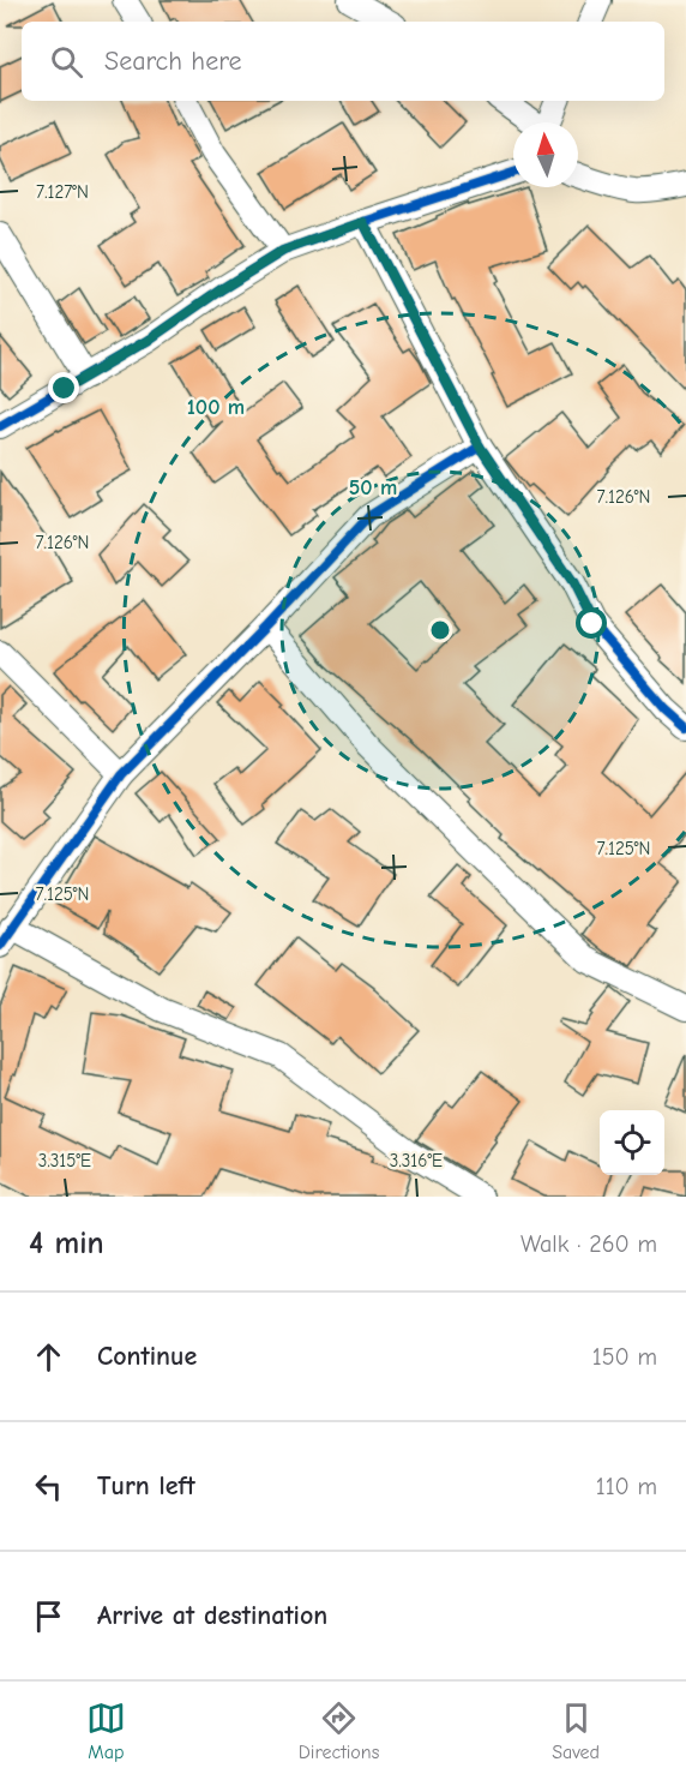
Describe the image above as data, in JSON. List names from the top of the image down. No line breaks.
{"north":"top","page":{"search":"Search here","heading":["4 min","Walk · 260 m"],"list":[["Continue","150 m"],["Turn left","110 m"],"Arrive at destination"],"nav":["Map","Directions","Saved"]},"coordinates":["7.127°N","7.126°N","7.125°N","3.315°E","3.316°E"],"rings":["100 m","50 m"]}
